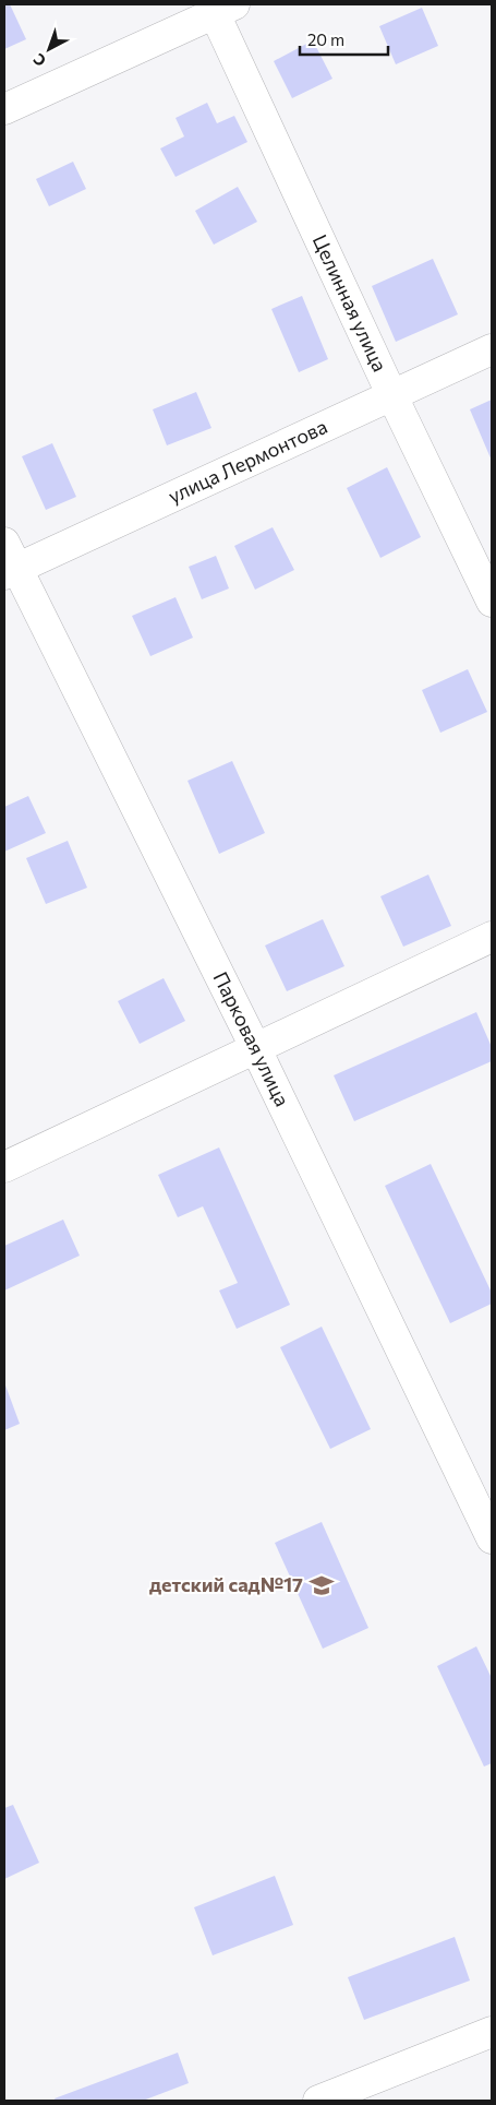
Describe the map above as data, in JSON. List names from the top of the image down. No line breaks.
{"streets":{"street":["Целинная улица","улица Лермонтова","Парковая улица"]},"crossings":[["Целинная улица","улица Лермонтова"],["улица Лермонтова","Парковая улица"]],"places":{"school or university":["детский сад№17"]},"scale_bar":"20 m","north":"bottom left"}
